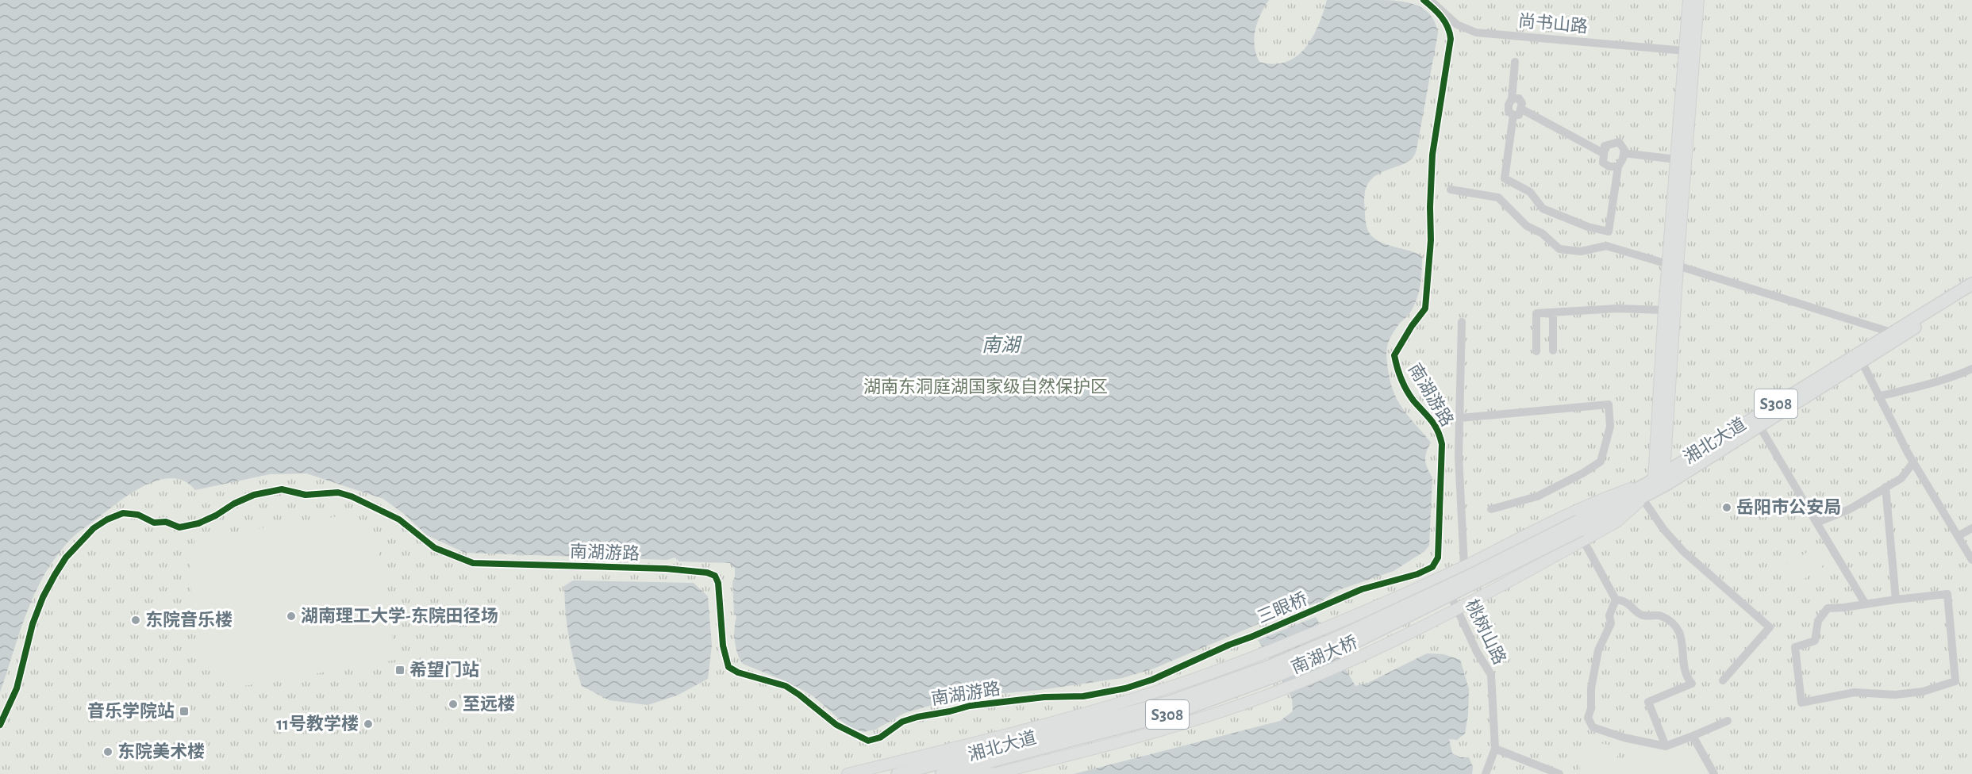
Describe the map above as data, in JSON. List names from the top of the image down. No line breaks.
{"streets":{"highway":["S308","湘北大道","南湖大桥"],"street":["尚书山路","桃树山路"],"cycle path":["南湖游路"]},"crossings":[["湘北大道","南湖大桥"]],"water":["南湖"],"parks":["湖南东洞庭湖国家级自然保护区"],"places":{"other":["岳阳市公安局","湖南理工大学-东院田径场","东院音乐楼","至远楼","11号教学楼","东院美术楼"],"transit":["希望门站","音乐学院站"]}}
